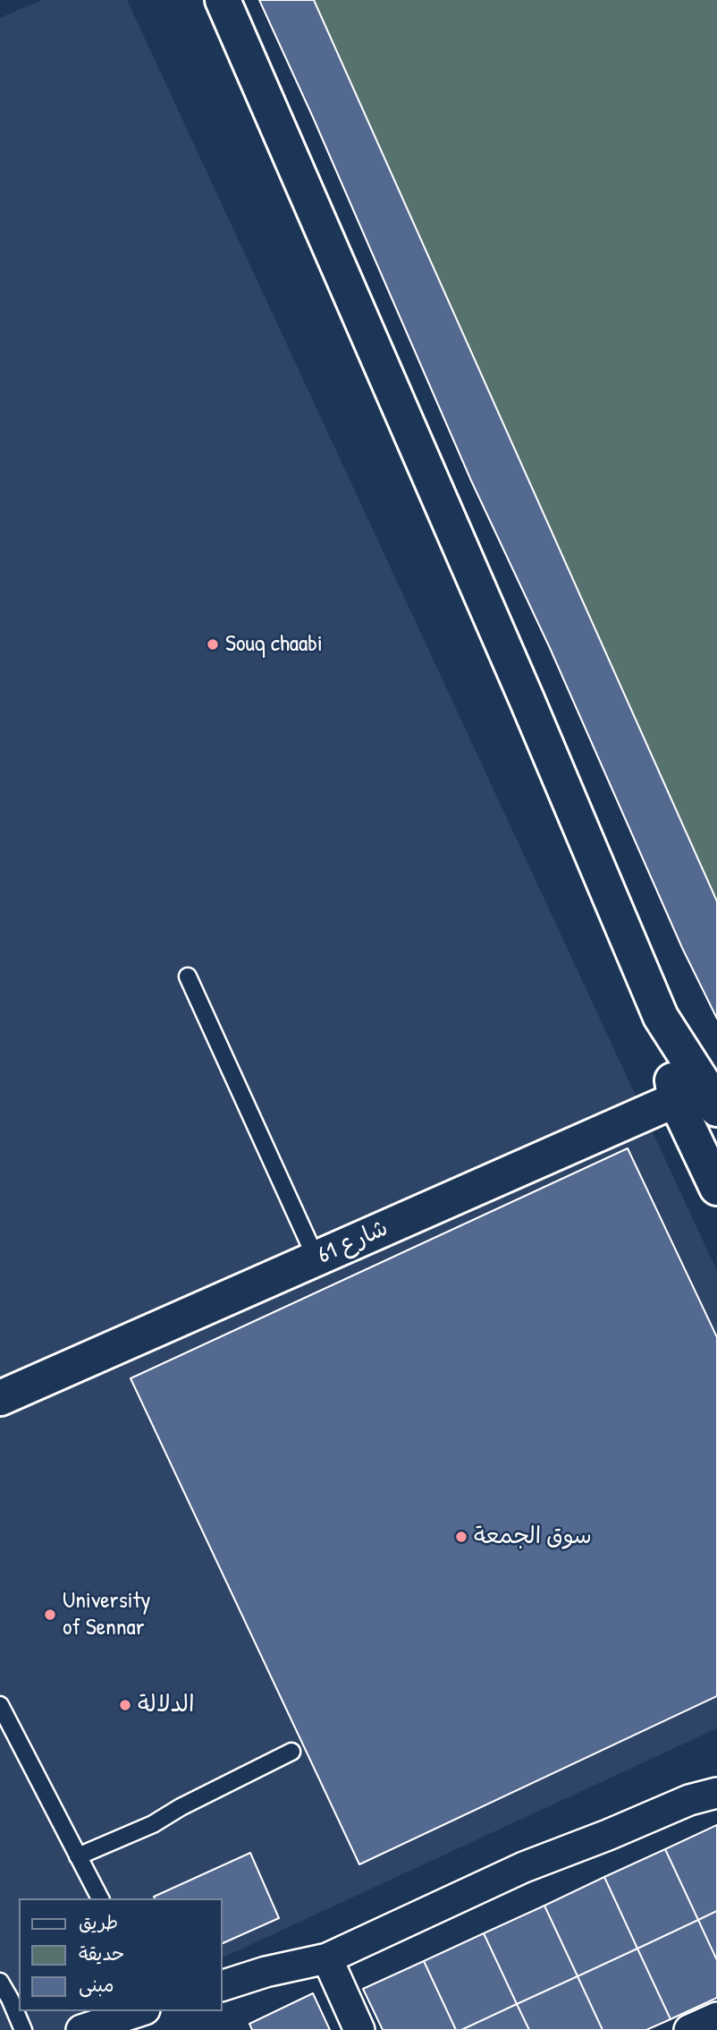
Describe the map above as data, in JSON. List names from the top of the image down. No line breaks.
{"streets":{"main road":["شارع 61"]},"places":["Souq chaabi","سوق الجمعة","University of Sennar","الدلالة"],"legend":["طريق","حديقة","مبنى"]}
